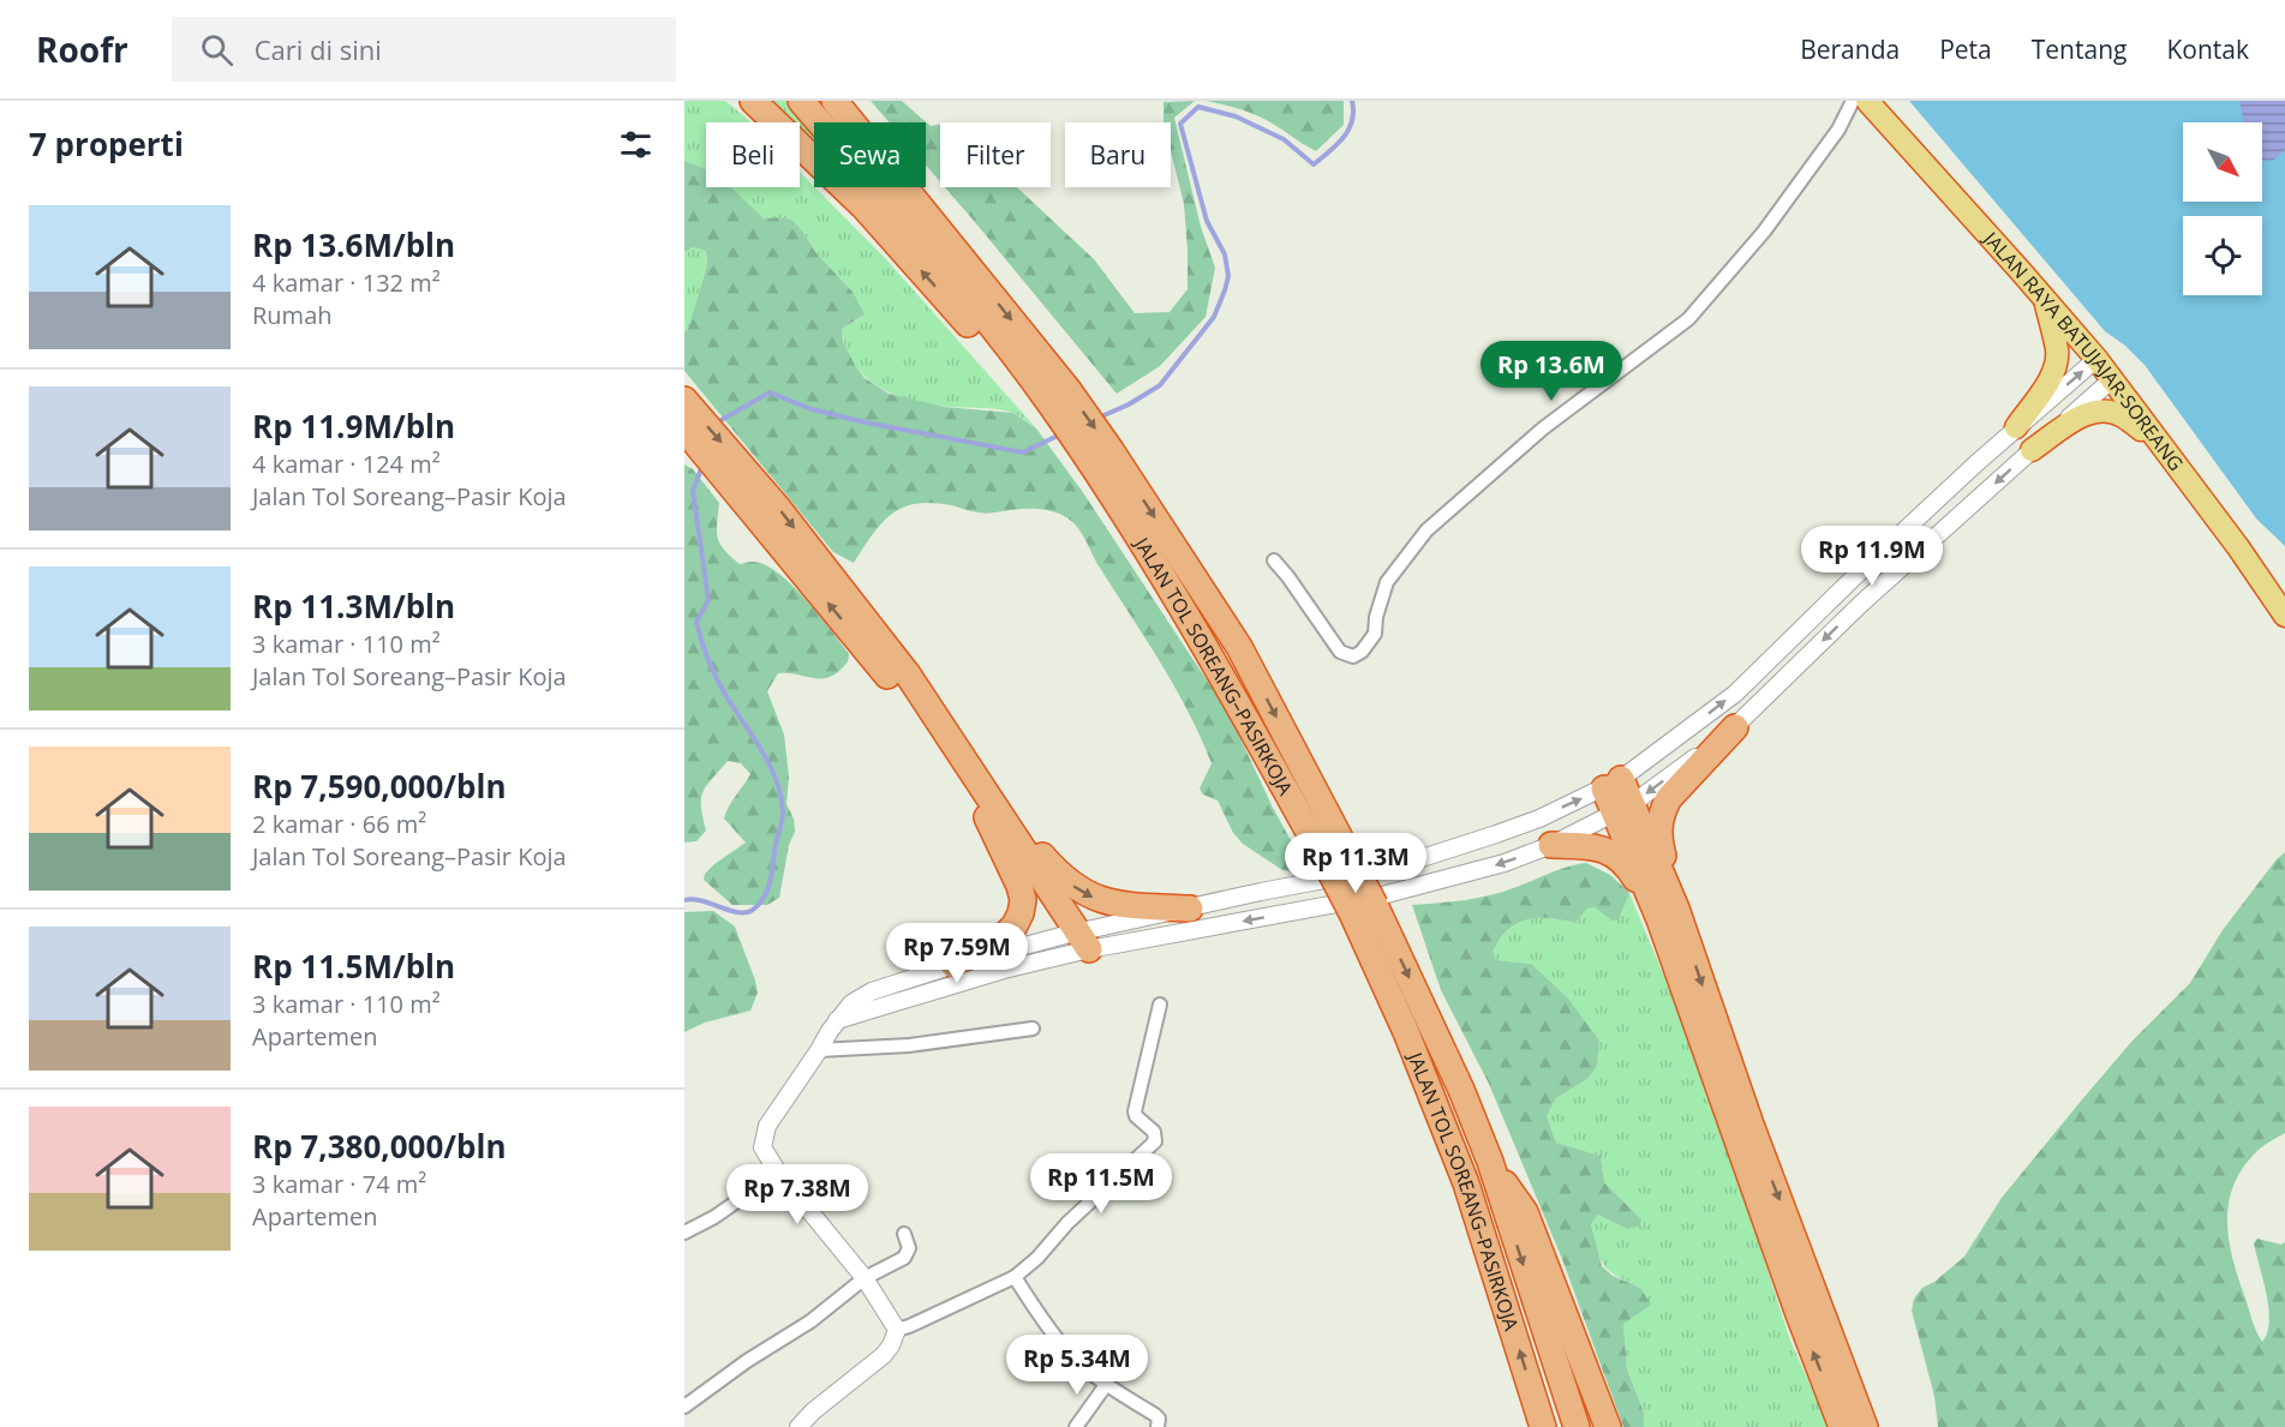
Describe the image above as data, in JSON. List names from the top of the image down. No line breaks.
{"streets":{"highway":["JALAN RAYA BATUJAJAR-SOREANG","JALAN TOL SOREANG–PASIRKOJA"]},"north":"bottom right","page":{"header":"Roofr","search":"Cari di sini","nav":["Beranda","Peta","Tentang","Kontak"],"heading":"7 properti","chip":["Beli","Sewa","Filter","Baru"],"list":[{"name":"Rp 13.6M/bln","note":"4 kamar · 132 m² · Rumah"},{"name":"Rp 11.9M/bln","note":"4 kamar · 124 m² · Jalan Tol Soreang–Pasir Koja"},{"name":"Rp 11.3M/bln","note":"3 kamar · 110 m² · Jalan Tol Soreang–Pasir Koja"},{"name":"Rp 7,590,000/bln","note":"2 kamar · 66 m² · Jalan Tol Soreang–Pasir Koja"},{"name":"Rp 11.5M/bln","note":"3 kamar · 110 m² · Apartemen"},{"name":"Rp 7,380,000/bln","note":"3 kamar · 74 m² · Apartemen"}],"price":["Rp 13.6M","Rp 11.9M","Rp 11.3M","Rp 7.59M","Rp 11.5M","Rp 7.38M","Rp 5.34M"]}}
